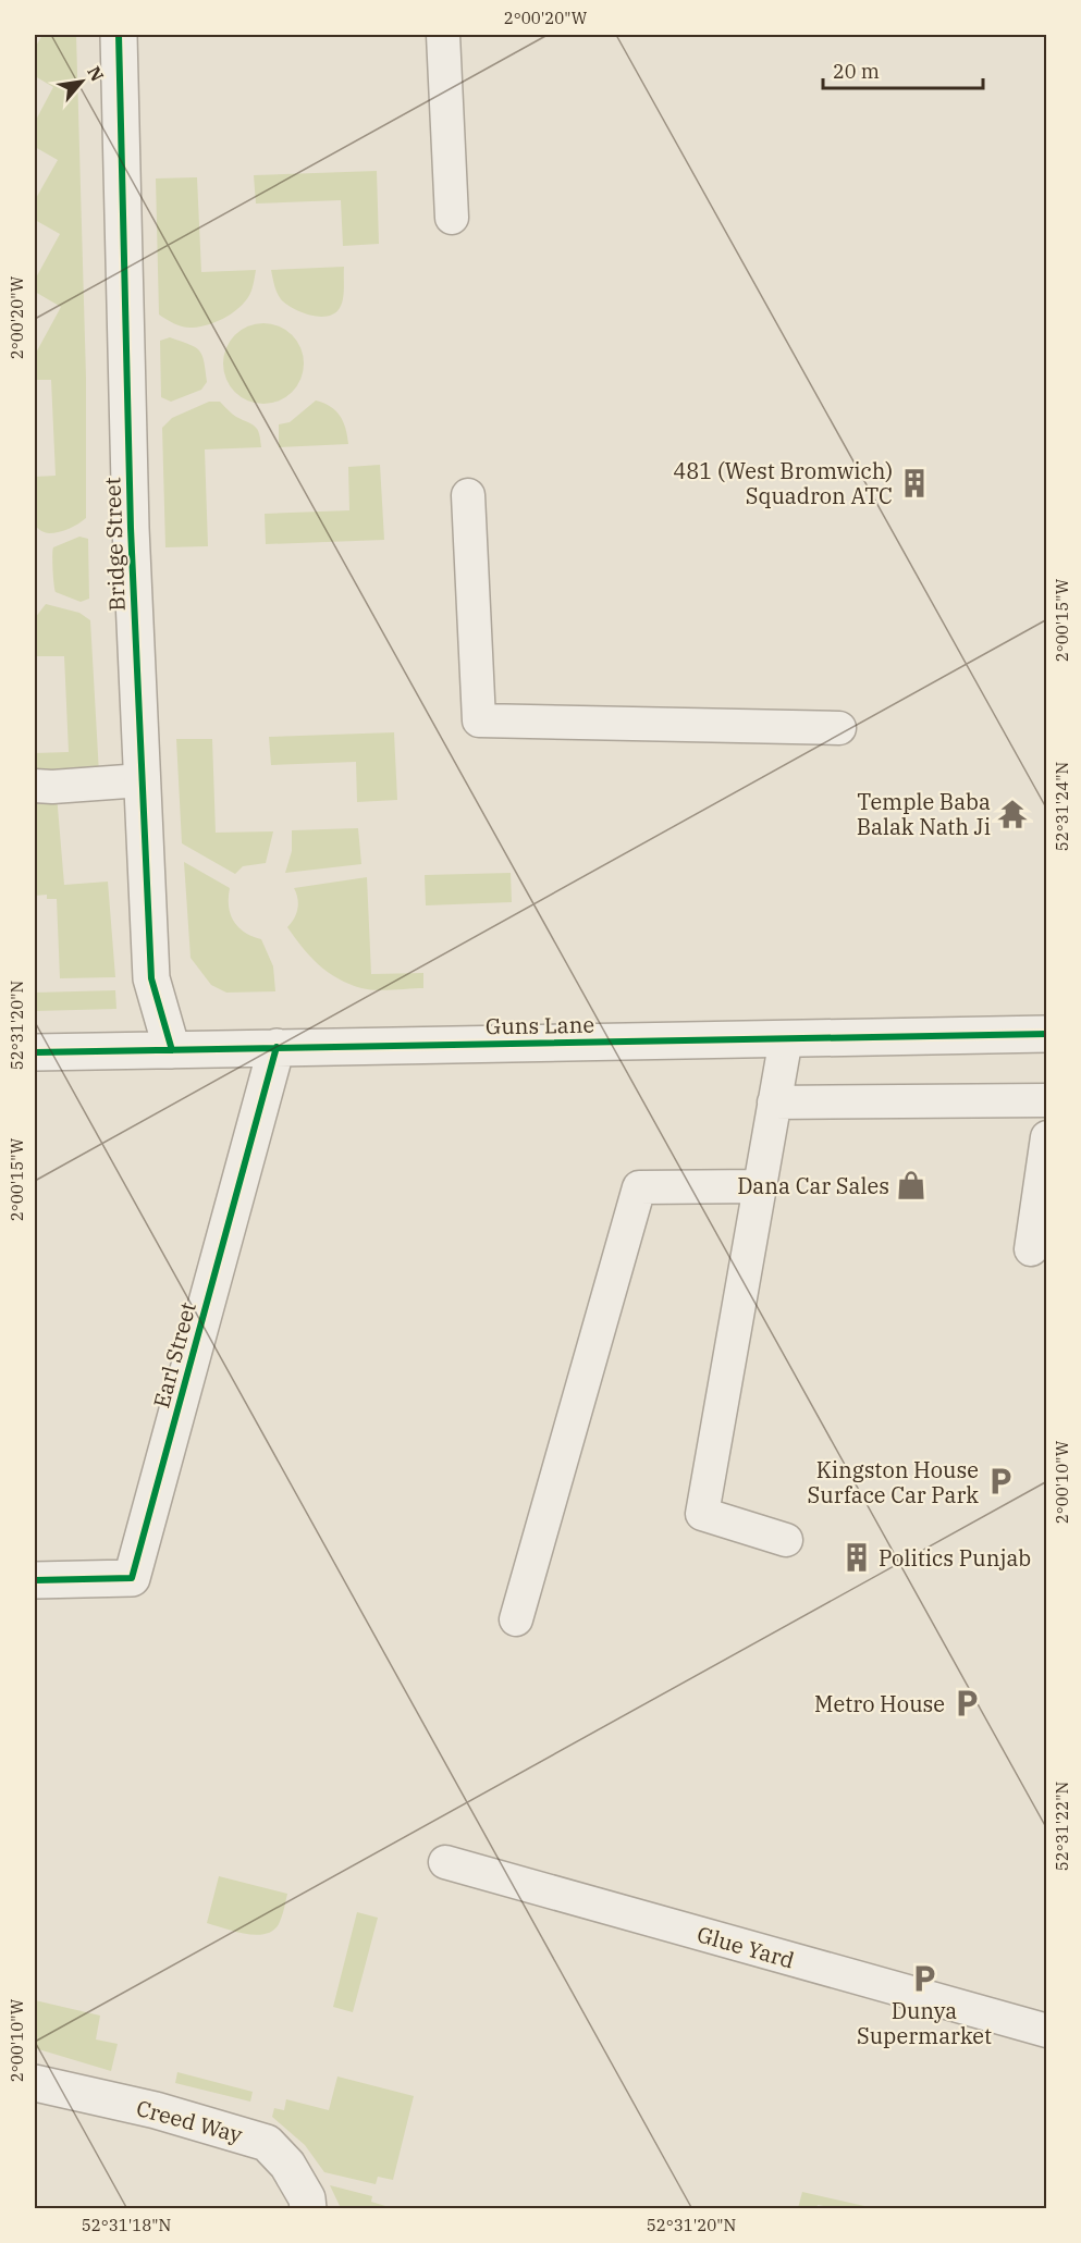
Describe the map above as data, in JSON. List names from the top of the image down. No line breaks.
{"streets":{"street":["Bridge Street","Guns Lane","Earl Street","Creed Way"],"lane":["Glue Yard"]},"crossings":[["Bridge Street","Guns Lane"],["Guns Lane","Earl Street"]],"places":{"building":["481 (West Bromwich) Squadron ATC","Politics Punjab"],"temple":["Temple Baba Balak Nath Ji"],"shop":["Dana Car Sales"],"parking":["Kingston House Surface Car Park","Metro House","Dunya Supermarket"]},"scale_bar":"20 m","north":"top right","coordinates":["2°00'20\"W","2°00'15\"W","52°31'24\"N","52°31'20\"N","2°00'10\"W","52°31'22\"N","52°31'18\"N"]}
